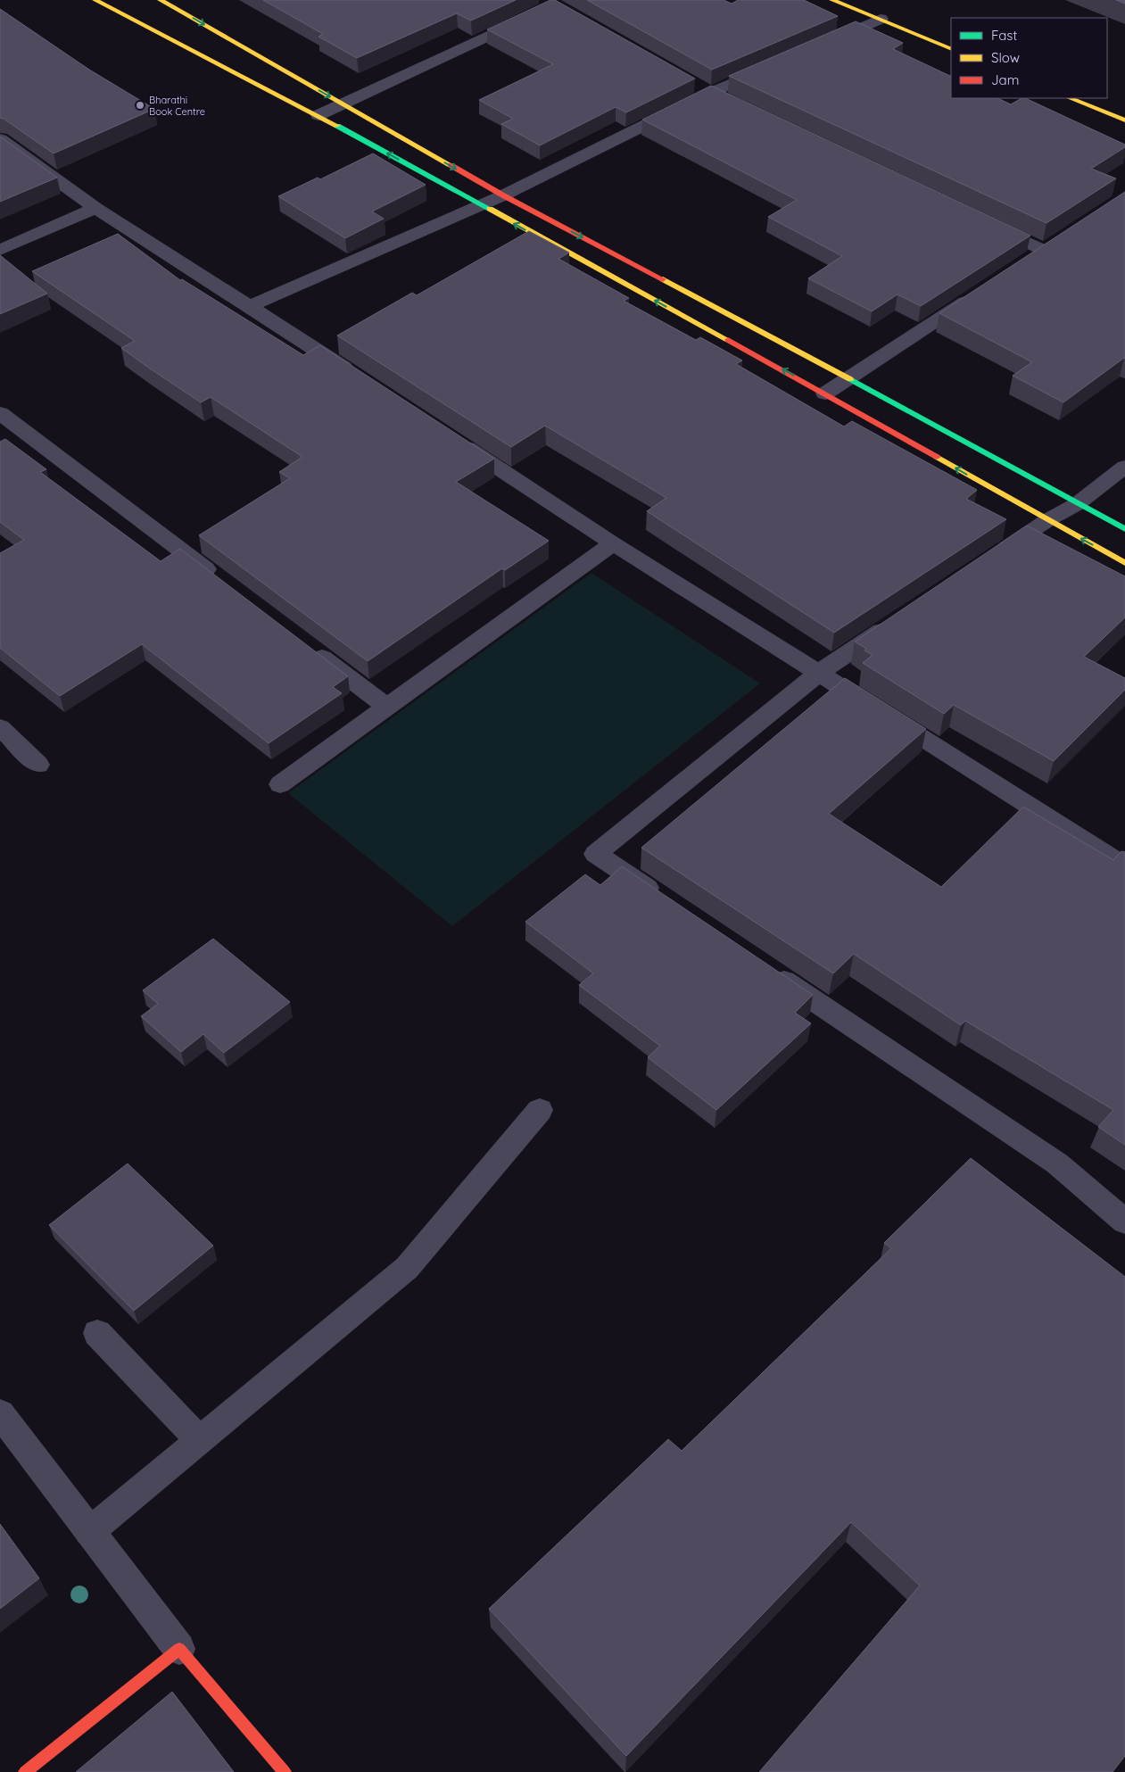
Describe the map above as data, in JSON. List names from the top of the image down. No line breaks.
{"places":["Bharathi Book Centre"],"legend":["Fast","Slow","Jam"]}
